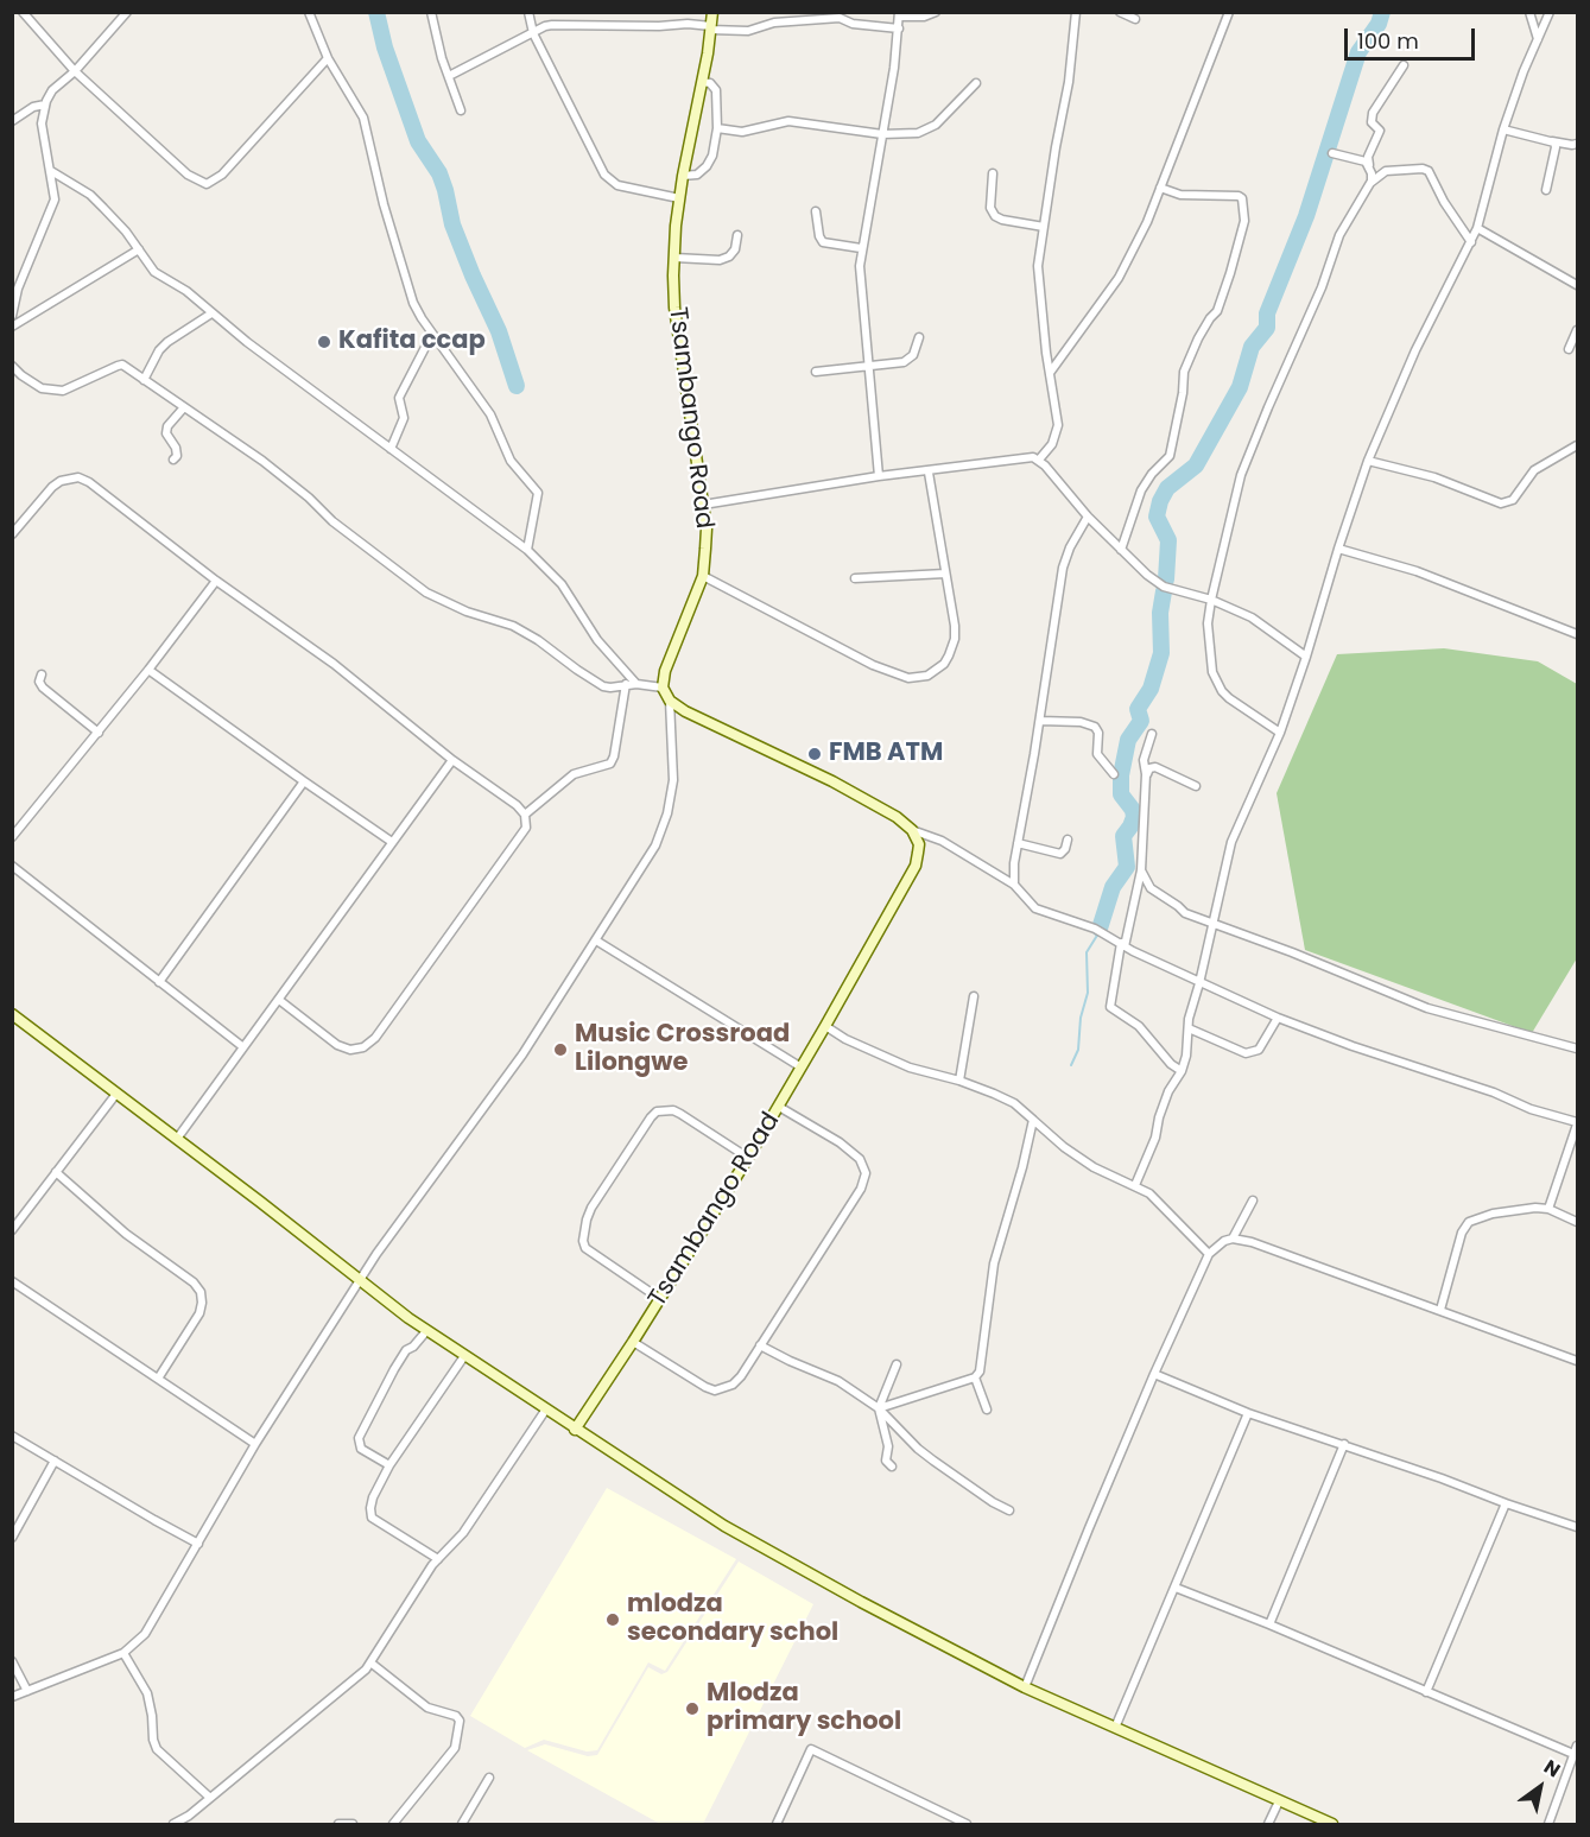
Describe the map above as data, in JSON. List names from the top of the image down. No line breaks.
{"streets":{"street":["Tsambango Road"]},"places":["Kafita ccap","FMB ATM","Music Crossroad Lilongwe","mlodza secondary schol","Mlodza primary school"],"scale_bar":"100 m","north":"top right"}
